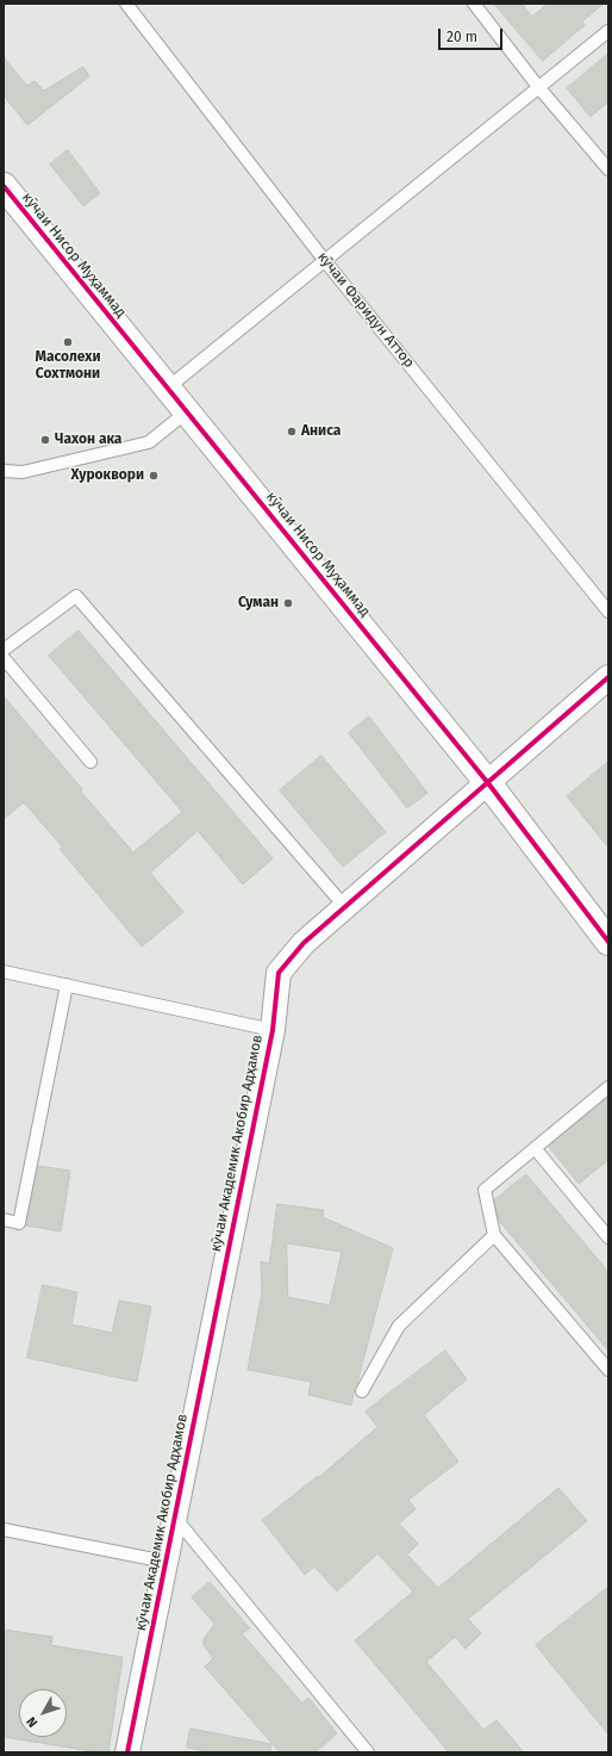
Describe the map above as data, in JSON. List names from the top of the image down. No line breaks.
{"streets":{"street":["кӯчаи Нисор Муҳаммад","кӯчаи Академик Акобир Адҳамов"],"lane":["кӯчаи Фаридун Аттор"]},"crossings":[["кӯчаи Нисор Муҳаммад","кӯчаи Академик Акобир Адҳамов"]],"places":["Масолехи Сохтмони","Аниса","Чахон ака","Хуроквори","Суман"],"scale_bar":"20 m","north":"bottom left"}
